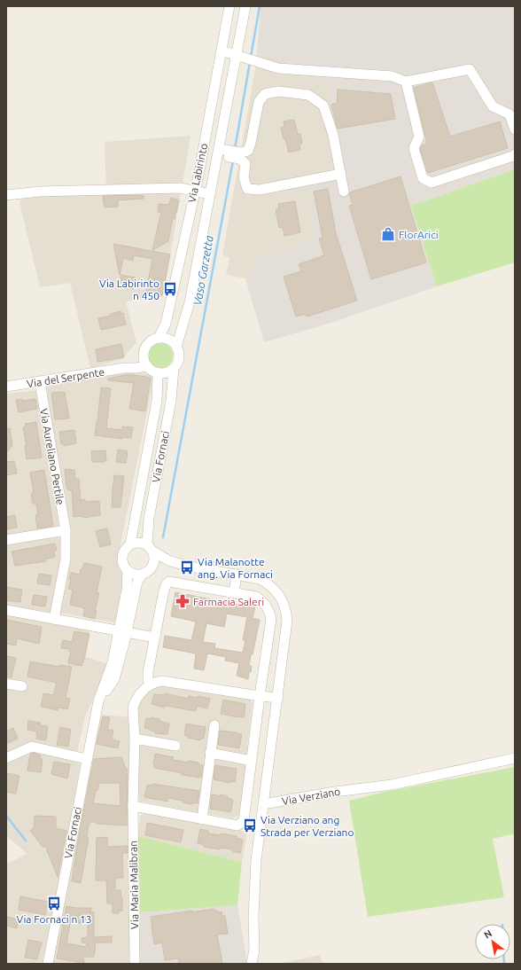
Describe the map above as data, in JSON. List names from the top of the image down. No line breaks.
{"streets":{"street":["Via Labirinto","Via del Serpente","Via Aureliano Pertile","Via Fornaci","Via Verziano","Via Maria Malibran"]},"crossings":[["Via Labirinto","Via del Serpente"],["Via Labirinto","Via Fornaci"],["Via del Serpente","Via Aureliano Pertile"],["Via del Serpente","Via Fornaci"]],"water":["Vaso Garzetta"],"places":{"shop":["FlorArici"],"bus stop":["Via Labirinto n 450","Via Malanotte ang. Via Fornaci","Via Verziano ang Strada per Verziano","Via Fornaci n 13"],"pharmacy":["Farmacia Saleri"]},"north":"top left"}
